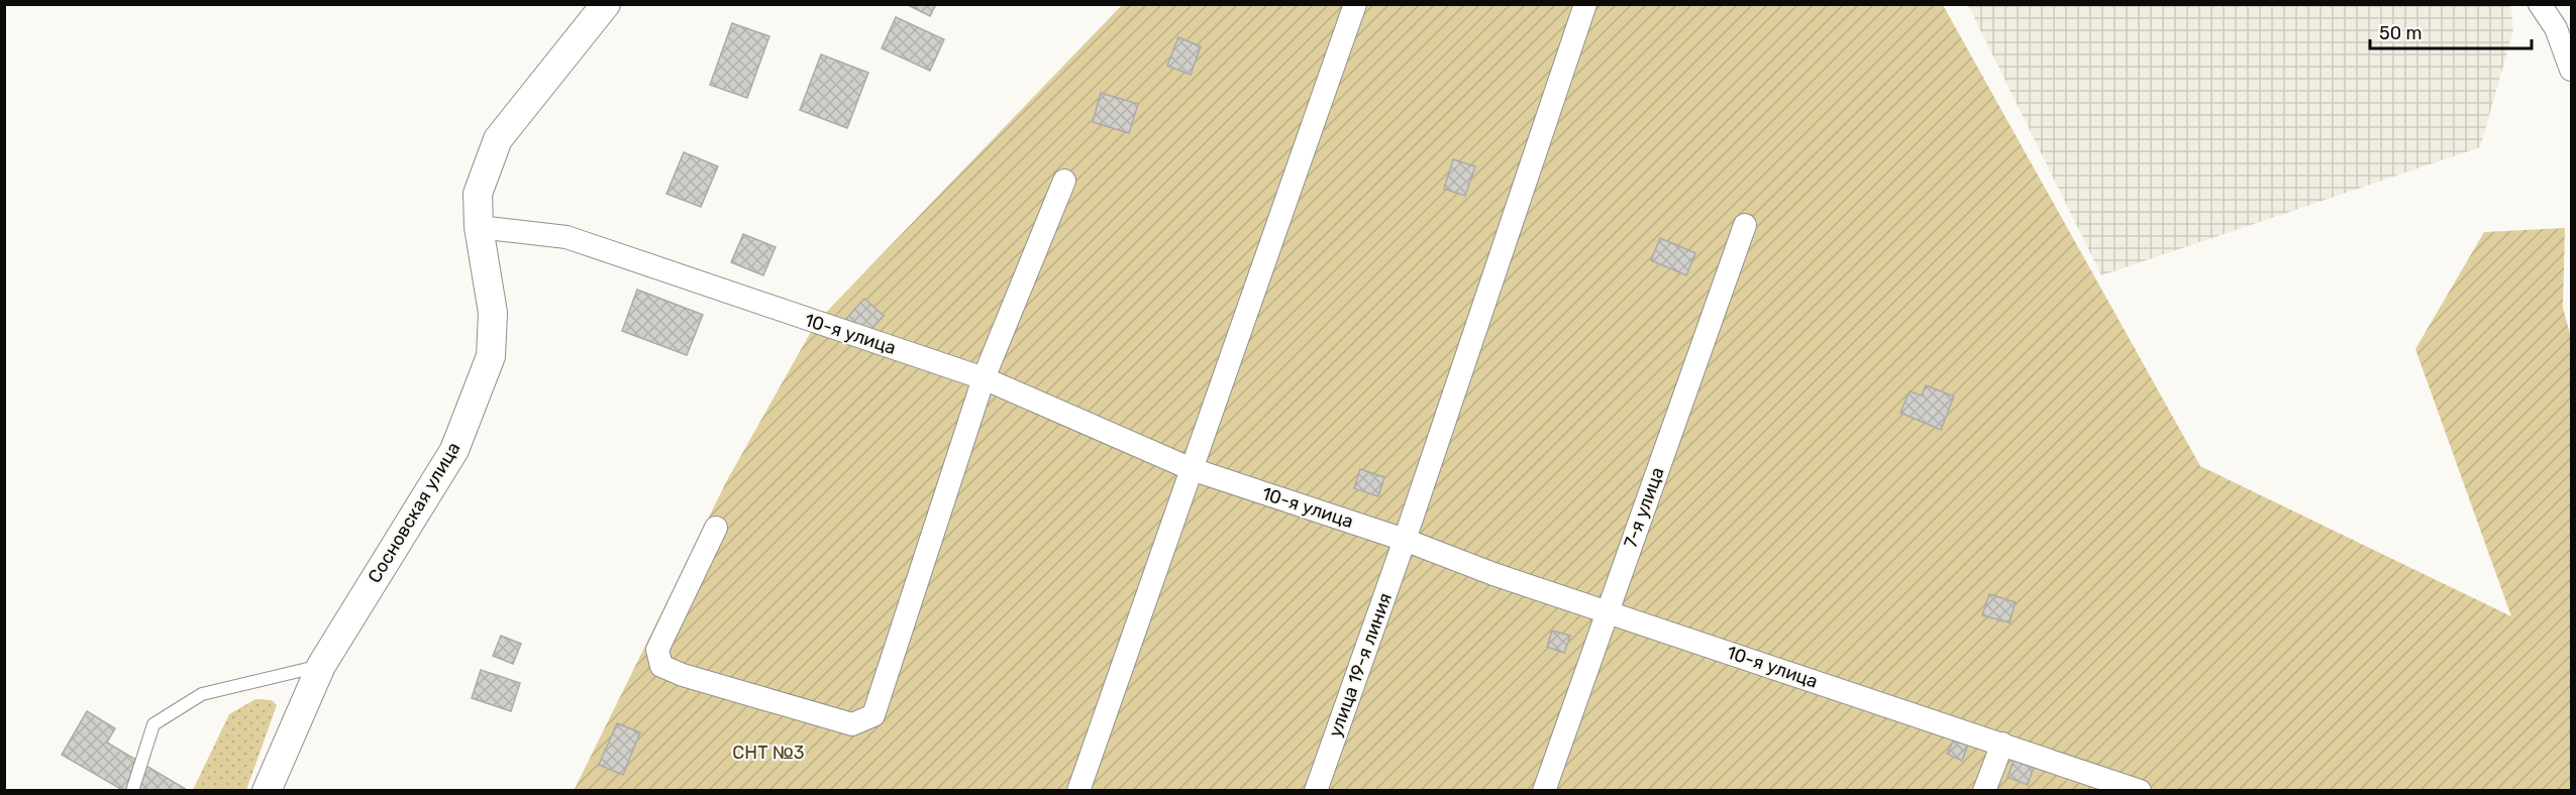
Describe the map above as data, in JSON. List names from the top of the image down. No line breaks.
{"streets":{"street":["10-я улица","7-я улица","Сосновская улица","улица 19-я линия"]},"crossings":[["10-я улица","7-я улица"],["10-я улица","Сосновская улица"],["10-я улица","улица 19-я линия"]],"parks":["СНТ №3"],"scale_bar":"50 m"}
